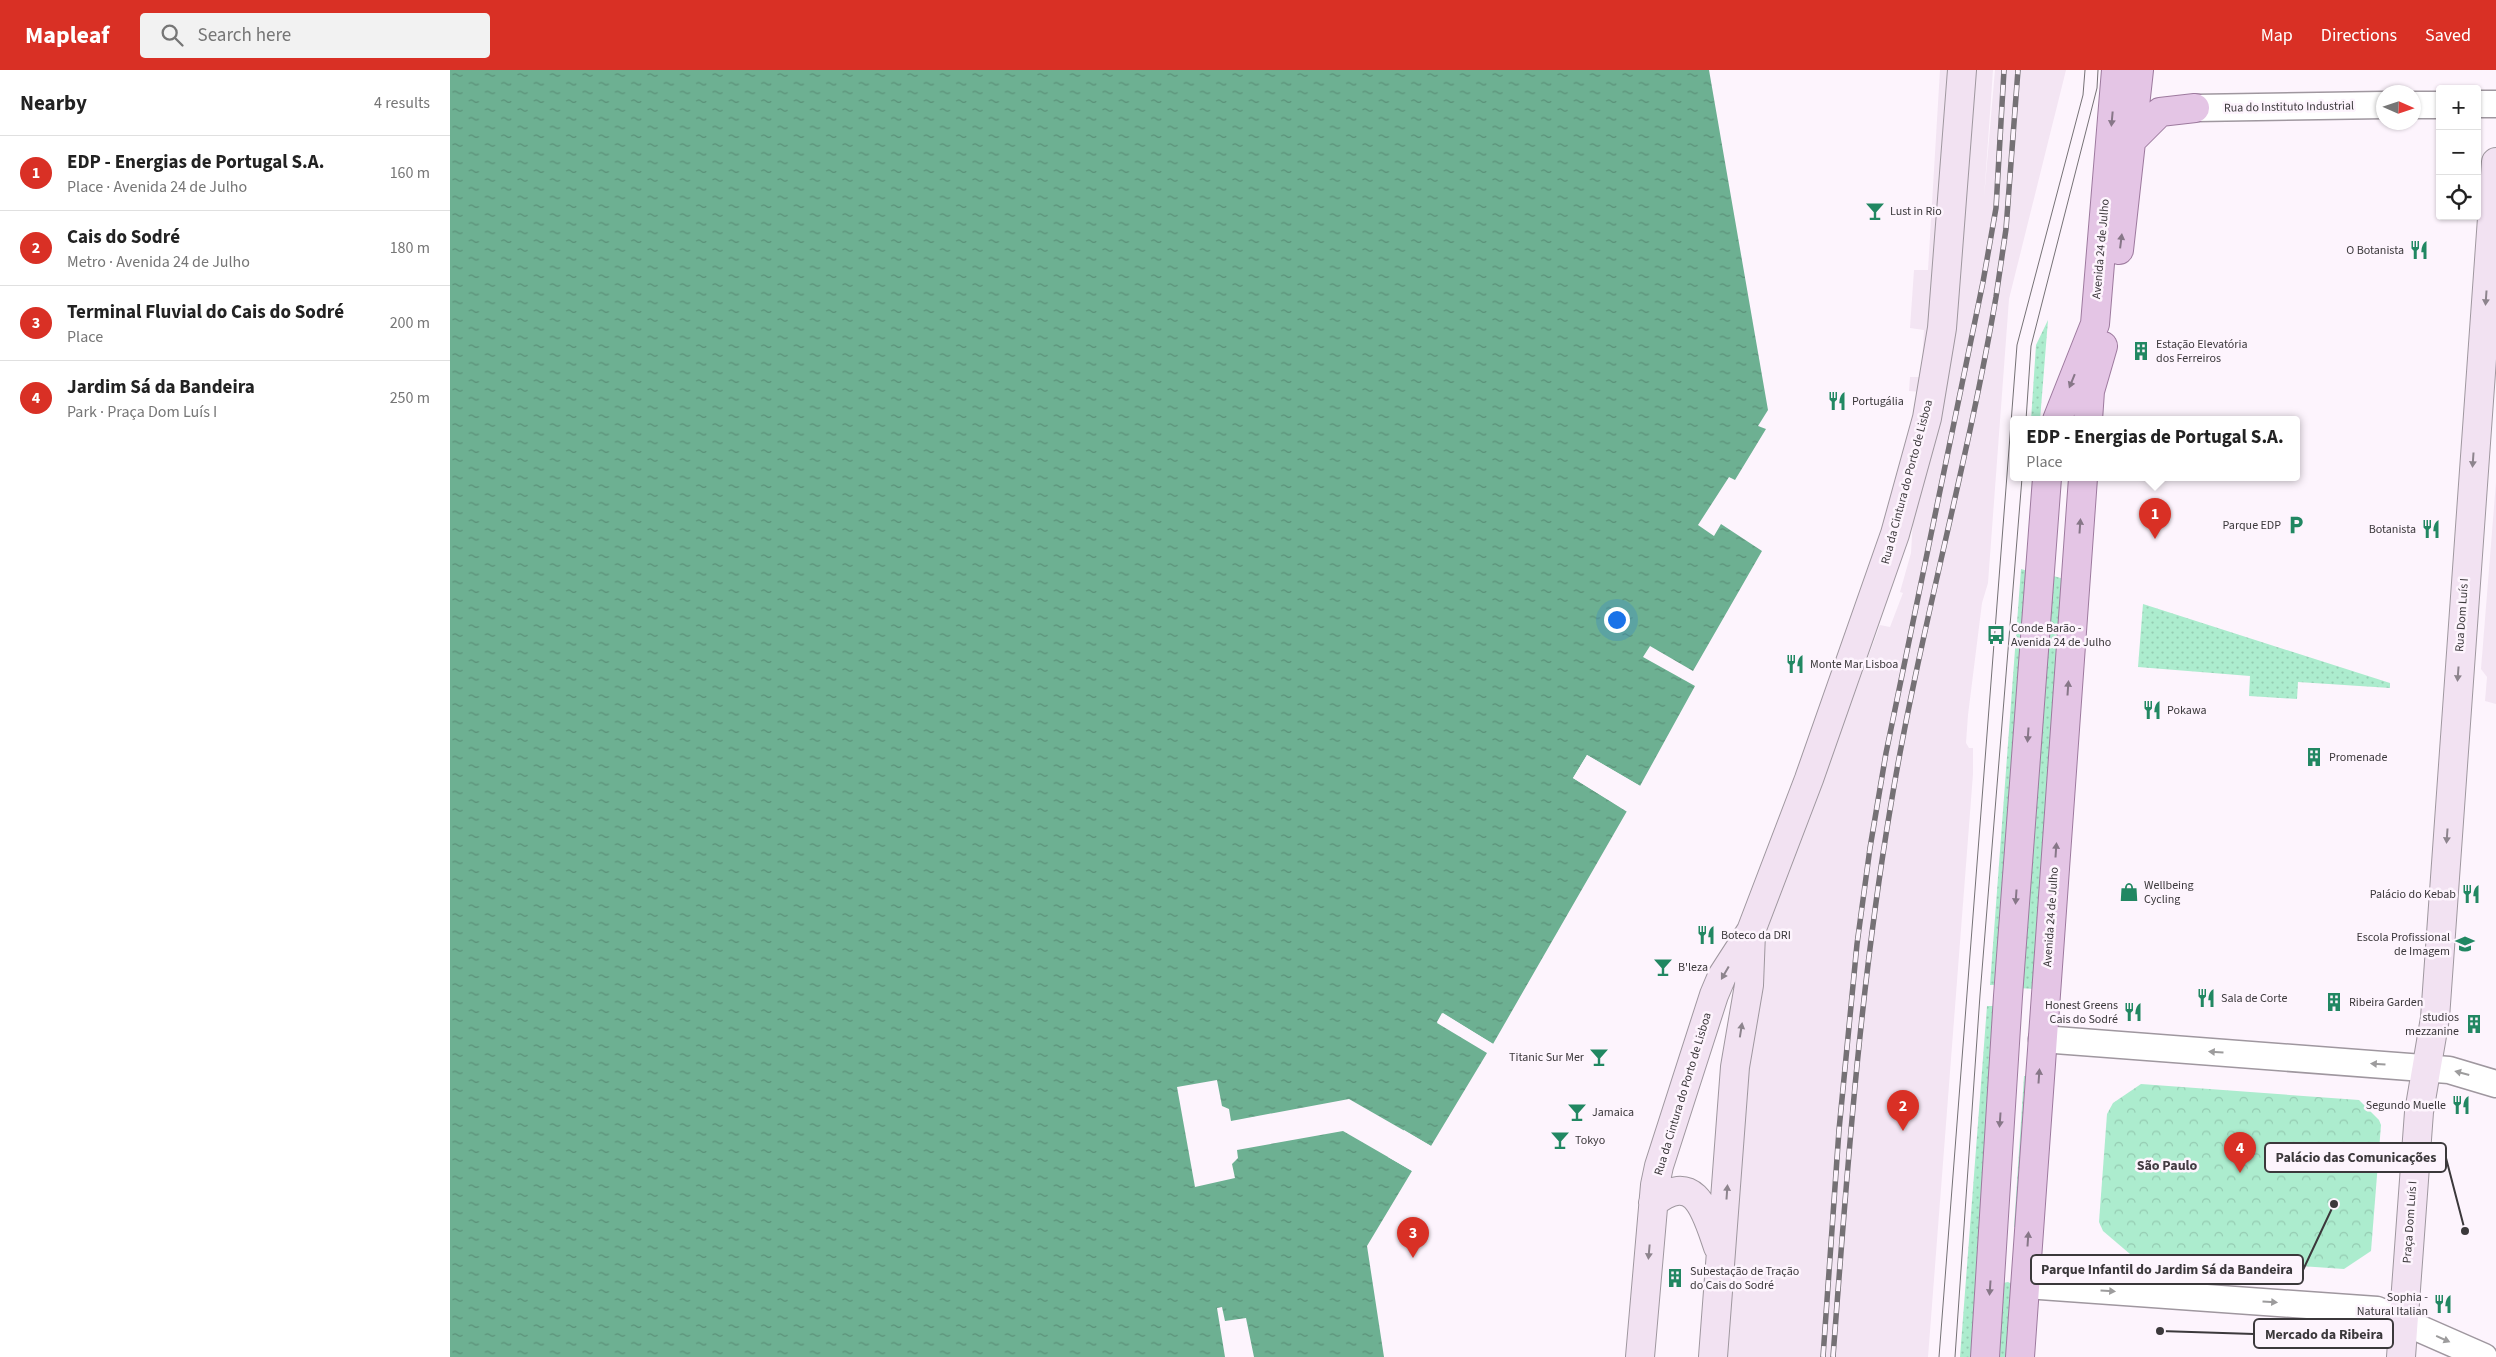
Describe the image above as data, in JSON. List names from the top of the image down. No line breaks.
{"streets":{"main road":["Avenida 24 de Julho"],"street":["Rua do Instituto Industrial","Rua da Cintura do Porto de Lisboa","Rua Dom Luís I","Praça Dom Luís I"]},"crossings":[["Rua Dom Luís I","Praça Dom Luís I"]],"one_way":["Rua Dom Luís I"],"districts":["São Paulo"],"places":{"bar":["Lust in Rio","B'leza","Titanic Sur Mer","Jamaica","Tokyo"],"restaurant":["O Botanista","Portugália","Botanista","Monte Mar Lisboa","Pokawa","Palácio do Kebab","Boteco da DRI","Sala de Corte","Honest Greens Cais do Sodré","Segundo Muelle","Sophia - Natural Italian"],"building":["Estação Elevatória dos Ferreiros","Promenade","Ribeira Garden","studios mezzanine","Subestação de Tração do Cais do Sodré"],"parking":["Parque EDP"],"bus stop":["Conde Barão - Avenida 24 de Julho"],"shop":["Wellbeing Cycling"],"school or university":["Escola Profissional de Imagem"],"other":["Parque Infantil do Jardim Sá da Bandeira","Palácio das Comunicações","Mercado da Ribeira"]},"north":"right","page":{"header":"Mapleaf","search":"Search here","nav":["Map","Directions","Saved"],"heading":["Nearby","4 results"],"map_buttons":["+","−"],"list":[{"mark":"1","name":"EDP - Energias de Portugal S.A.","note":"Place · Avenida 24 de Julho","value":"160 m"},{"mark":"2","name":"Cais do Sodré","note":"Metro · Avenida 24 de Julho","value":"180 m"},{"mark":"3","name":"Terminal Fluvial do Cais do Sodré","note":"Place","value":"200 m"},{"mark":"4","name":"Jardim Sá da Bandeira","note":"Park · Praça Dom Luís I","value":"250 m"}],"popup":["EDP - Energias de Portugal S.A.","Place"],"pins":["1","2","4","3"]}}
